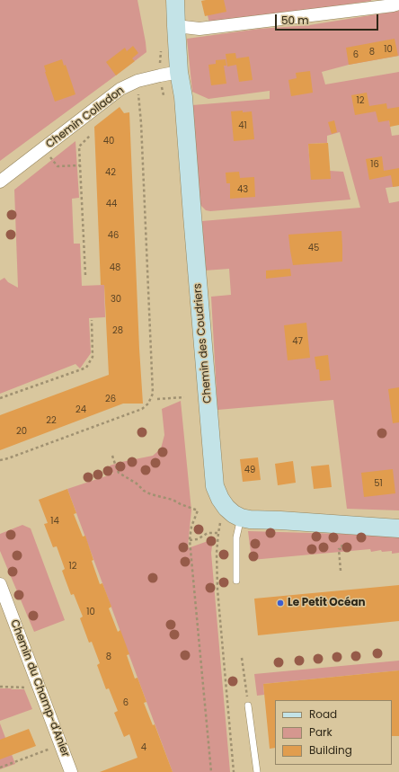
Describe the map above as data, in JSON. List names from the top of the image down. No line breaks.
{"streets":{"street":["Chemin Colladon","Chemin des Coudriers","Chemin du Champ-d'Anier"]},"crossings":[["Chemin Colladon","Chemin des Coudriers"]],"places":["Le Petit Océan"],"house_numbers":["10","8","6","12","41","40","16","42","43","44","46","45","48","30","28","47","26","24","22","20","49","51","14","12","10","8","6","4"],"legend":["Road","Park","Building"],"scale_bar":"50 m"}
